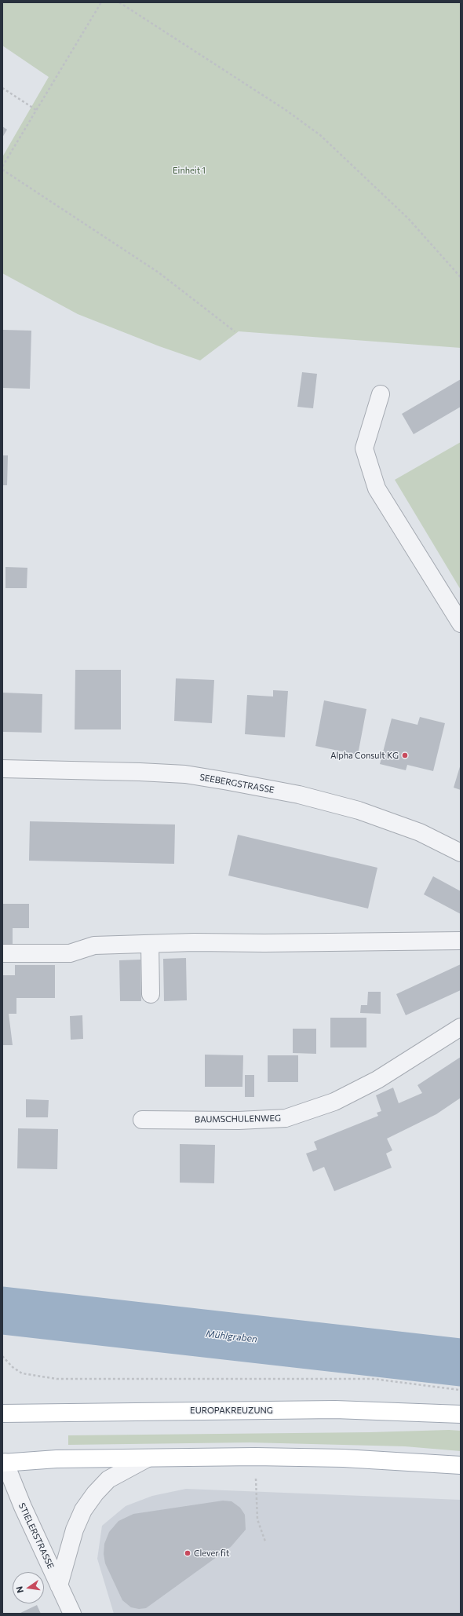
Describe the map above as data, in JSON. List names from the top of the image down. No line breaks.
{"streets":{"main road":["EUROPAKREUZUNG"],"street":["SEEBERGSTRASSE","BAUMSCHULENWEG","STIELERSTRASSE"]},"water":["Mühlgraben"],"parks":["Einheit 1"],"places":["Alpha Consult KG","Clever fit"],"north":"left"}
